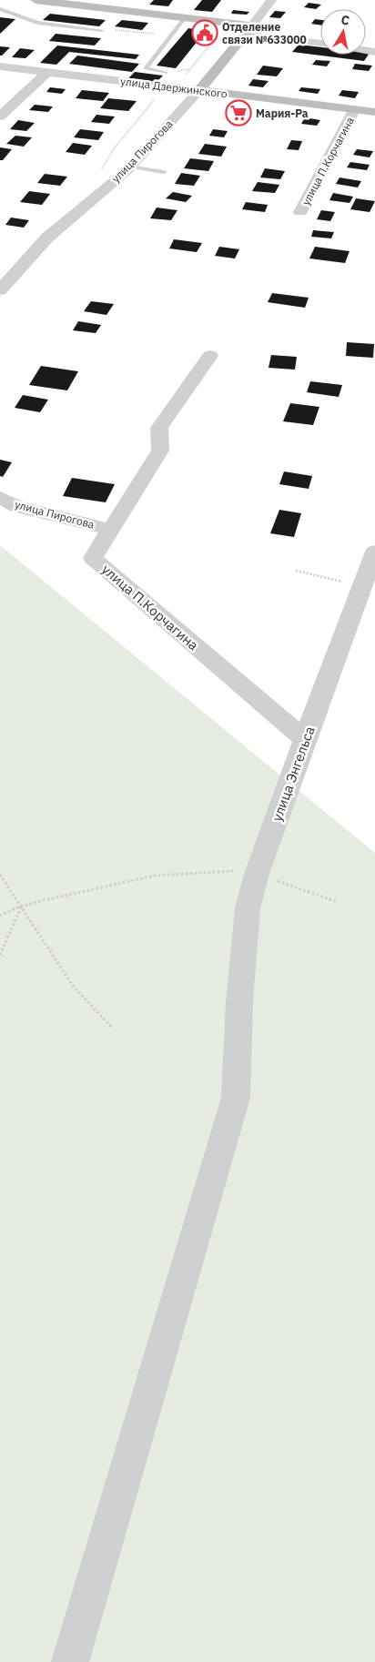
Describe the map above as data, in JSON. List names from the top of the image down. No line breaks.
{"streets":{"street":["улица Дзержинского","улица Пирогова","улица П.Корчагина","улица Энгельса"]},"crossings":[["улица Дзержинского","улица Пирогова"],["улица Дзержинского","улица П.Корчагина"],["улица Пирогова","улица П.Корчагина"],["улица П.Корчагина","улица Энгельса"]],"places":{"public building":["Отделение связи №633000"],"supermarket":["Мария-Ра"]},"north":"top"}
